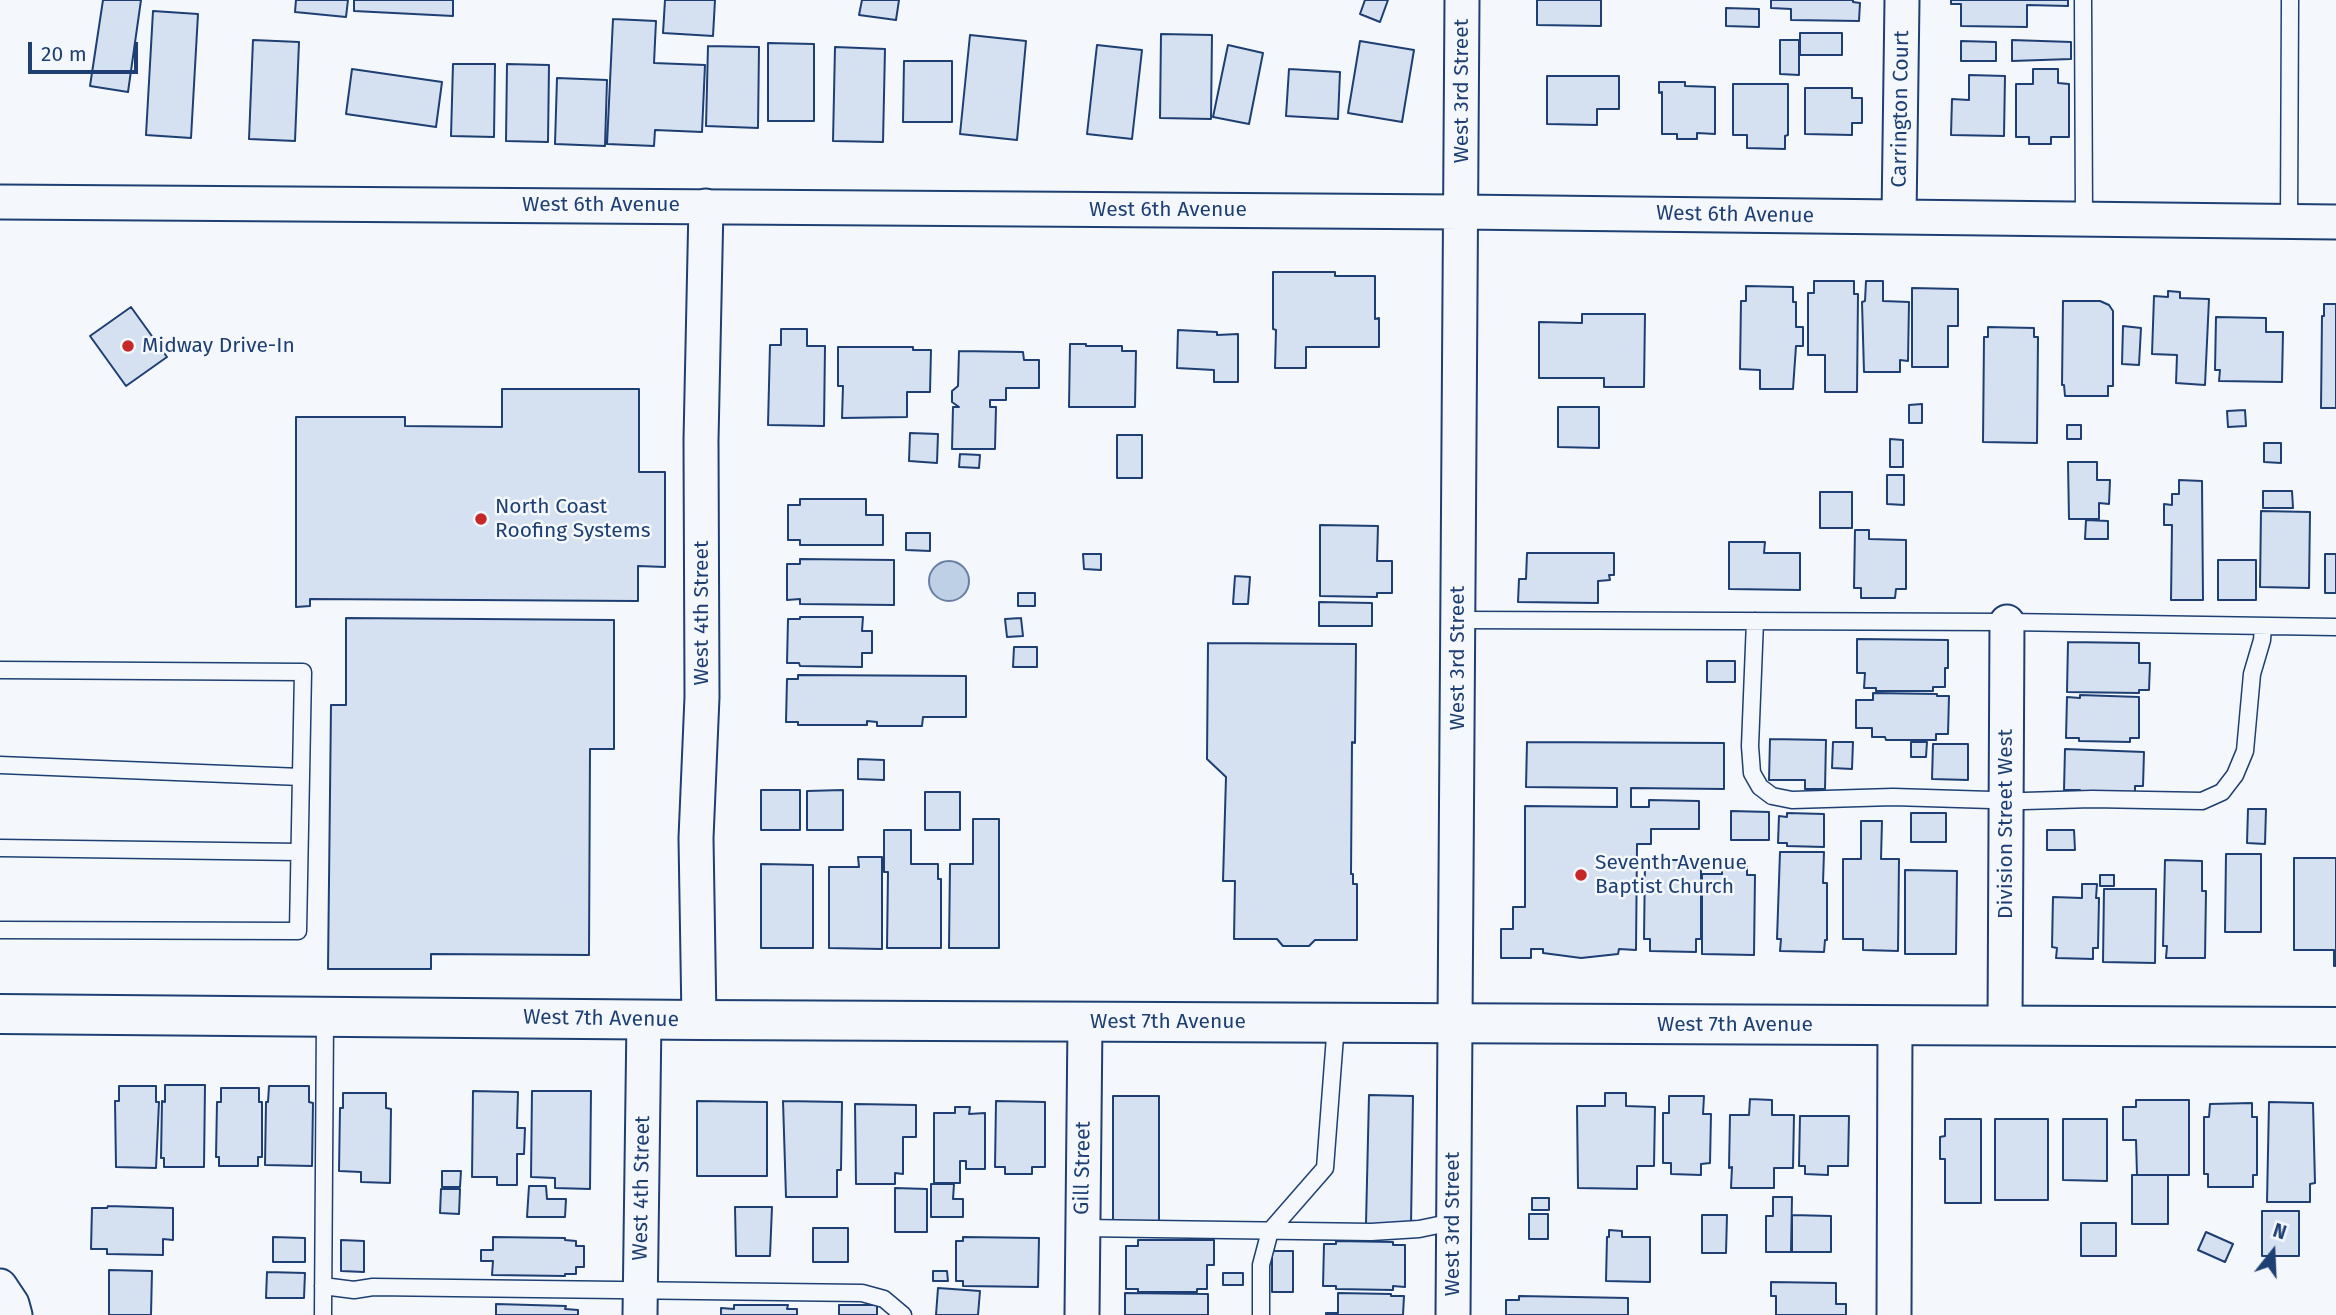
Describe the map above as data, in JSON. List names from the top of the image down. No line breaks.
{"streets":{"street":["West 3rd Street","Carrington Court","West 6th Avenue","West 4th Street","Division Street West","West 7th Avenue","Gill Street"]},"crossings":[["West 3rd Street","West 6th Avenue"],["West 3rd Street","West 7th Avenue"],["Carrington Court","West 6th Avenue"],["West 6th Avenue","West 4th Street"],["West 4th Street","West 7th Avenue"],["Division Street West","West 7th Avenue"],["West 7th Avenue","Gill Street"]],"places":["Midway Drive-In","North Coast Roofing Systems","Seventh Avenue Baptist Church"],"scale_bar":"20 m","north":"top"}
